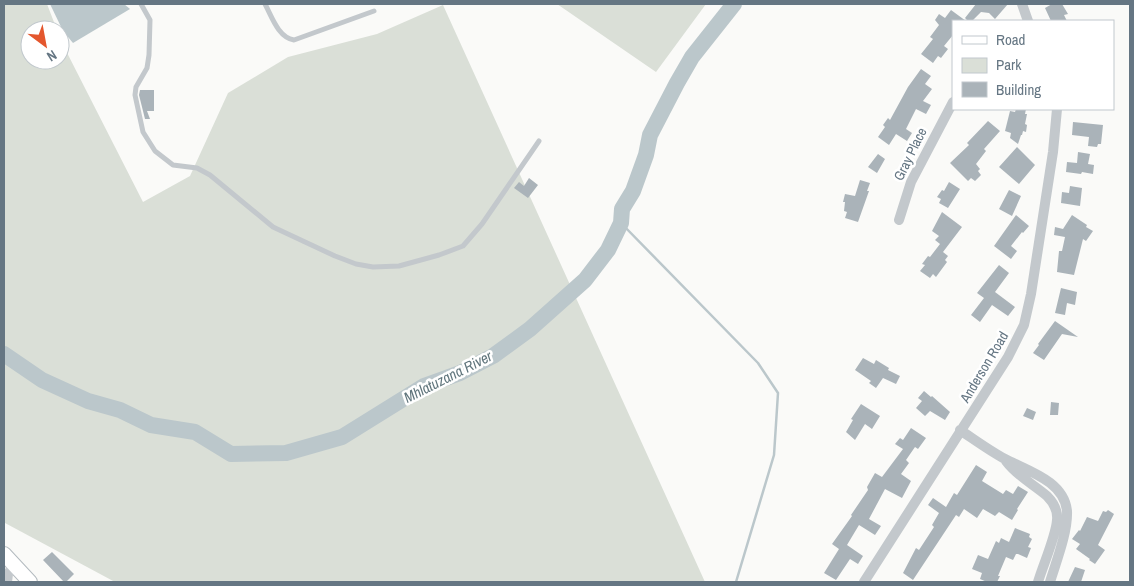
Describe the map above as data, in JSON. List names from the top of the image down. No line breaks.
{"streets":{"street":["Gray Place","Anderson Road"]},"water":["Mhlatuzana River"],"legend":["Road","Park","Building"],"north":"bottom right"}
